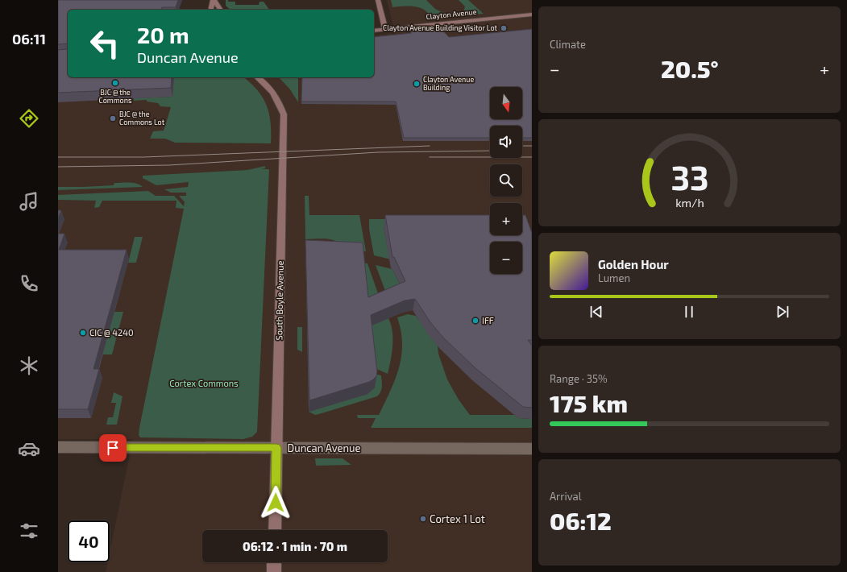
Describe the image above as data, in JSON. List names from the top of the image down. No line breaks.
{"streets":{"street":["Clayton Avenue","South Boyle Avenue","Duncan Avenue"]},"crossings":[["South Boyle Avenue","Duncan Avenue"]],"parks":["Cortex Commons"],"places":["Clayton Avenue Building Visitor Lot","BJC @ the Commons","Clayton Avenue Building","BJC @ the Commons Lot","IFF","CIC @ 4240","Cortex 1 Lot"],"north":"bottom","page":{"tabs":"06:11","tile":["Climate",["Range · 35%","175 km"],["Arrival","06:12"]],"turn":["20 m","Duncan Avenue"],"heat":["−","20.5°","+"],"map_buttons":["+","−"],"song":["Golden Hour","Lumen"],"limit":"40","trip":"06:12 · 1 min · 70 m","gauge":["33","km/h"]}}
